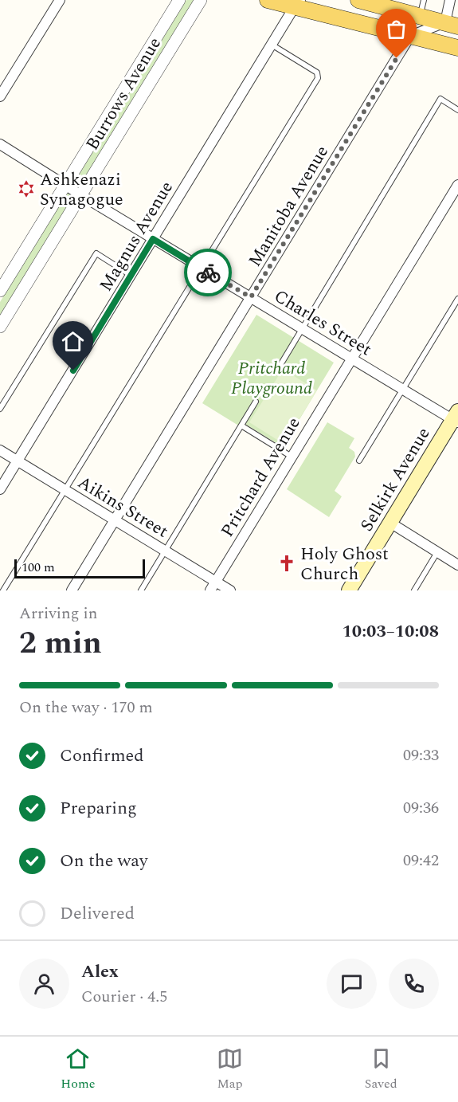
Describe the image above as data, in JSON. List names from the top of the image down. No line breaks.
{"streets":{"main road":["Selkirk Avenue"],"street":["Burrows Avenue","Manitoba Avenue","Magnus Avenue","Charles Street","Pritchard Avenue","Aikins Street"]},"crossings":[["Burrows Avenue","Charles Street"],["Manitoba Avenue","Charles Street"],["Manitoba Avenue","Aikins Street"],["Magnus Avenue","Charles Street"],["Magnus Avenue","Aikins Street"],["Charles Street","Pritchard Avenue"],["Charles Street","Selkirk Avenue"],["Pritchard Avenue","Aikins Street"]],"parks":["Pritchard Playground"],"places":{"synagogue":["Ashkenazi Synagogue"],"church":["Holy Ghost Church"]},"scale_bar":"100 m","page":{"scale":"100 m","heading":["2 min","Arriving in","10:03–10:08"],"panel":["Alex","Courier · 4.5"],"bar":"On the way · 170 m","list":[["Confirmed","09:33"],["Preparing","09:36"],["On the way","09:42"],"Delivered"],"tabs":["Home","Map","Saved"]}}
